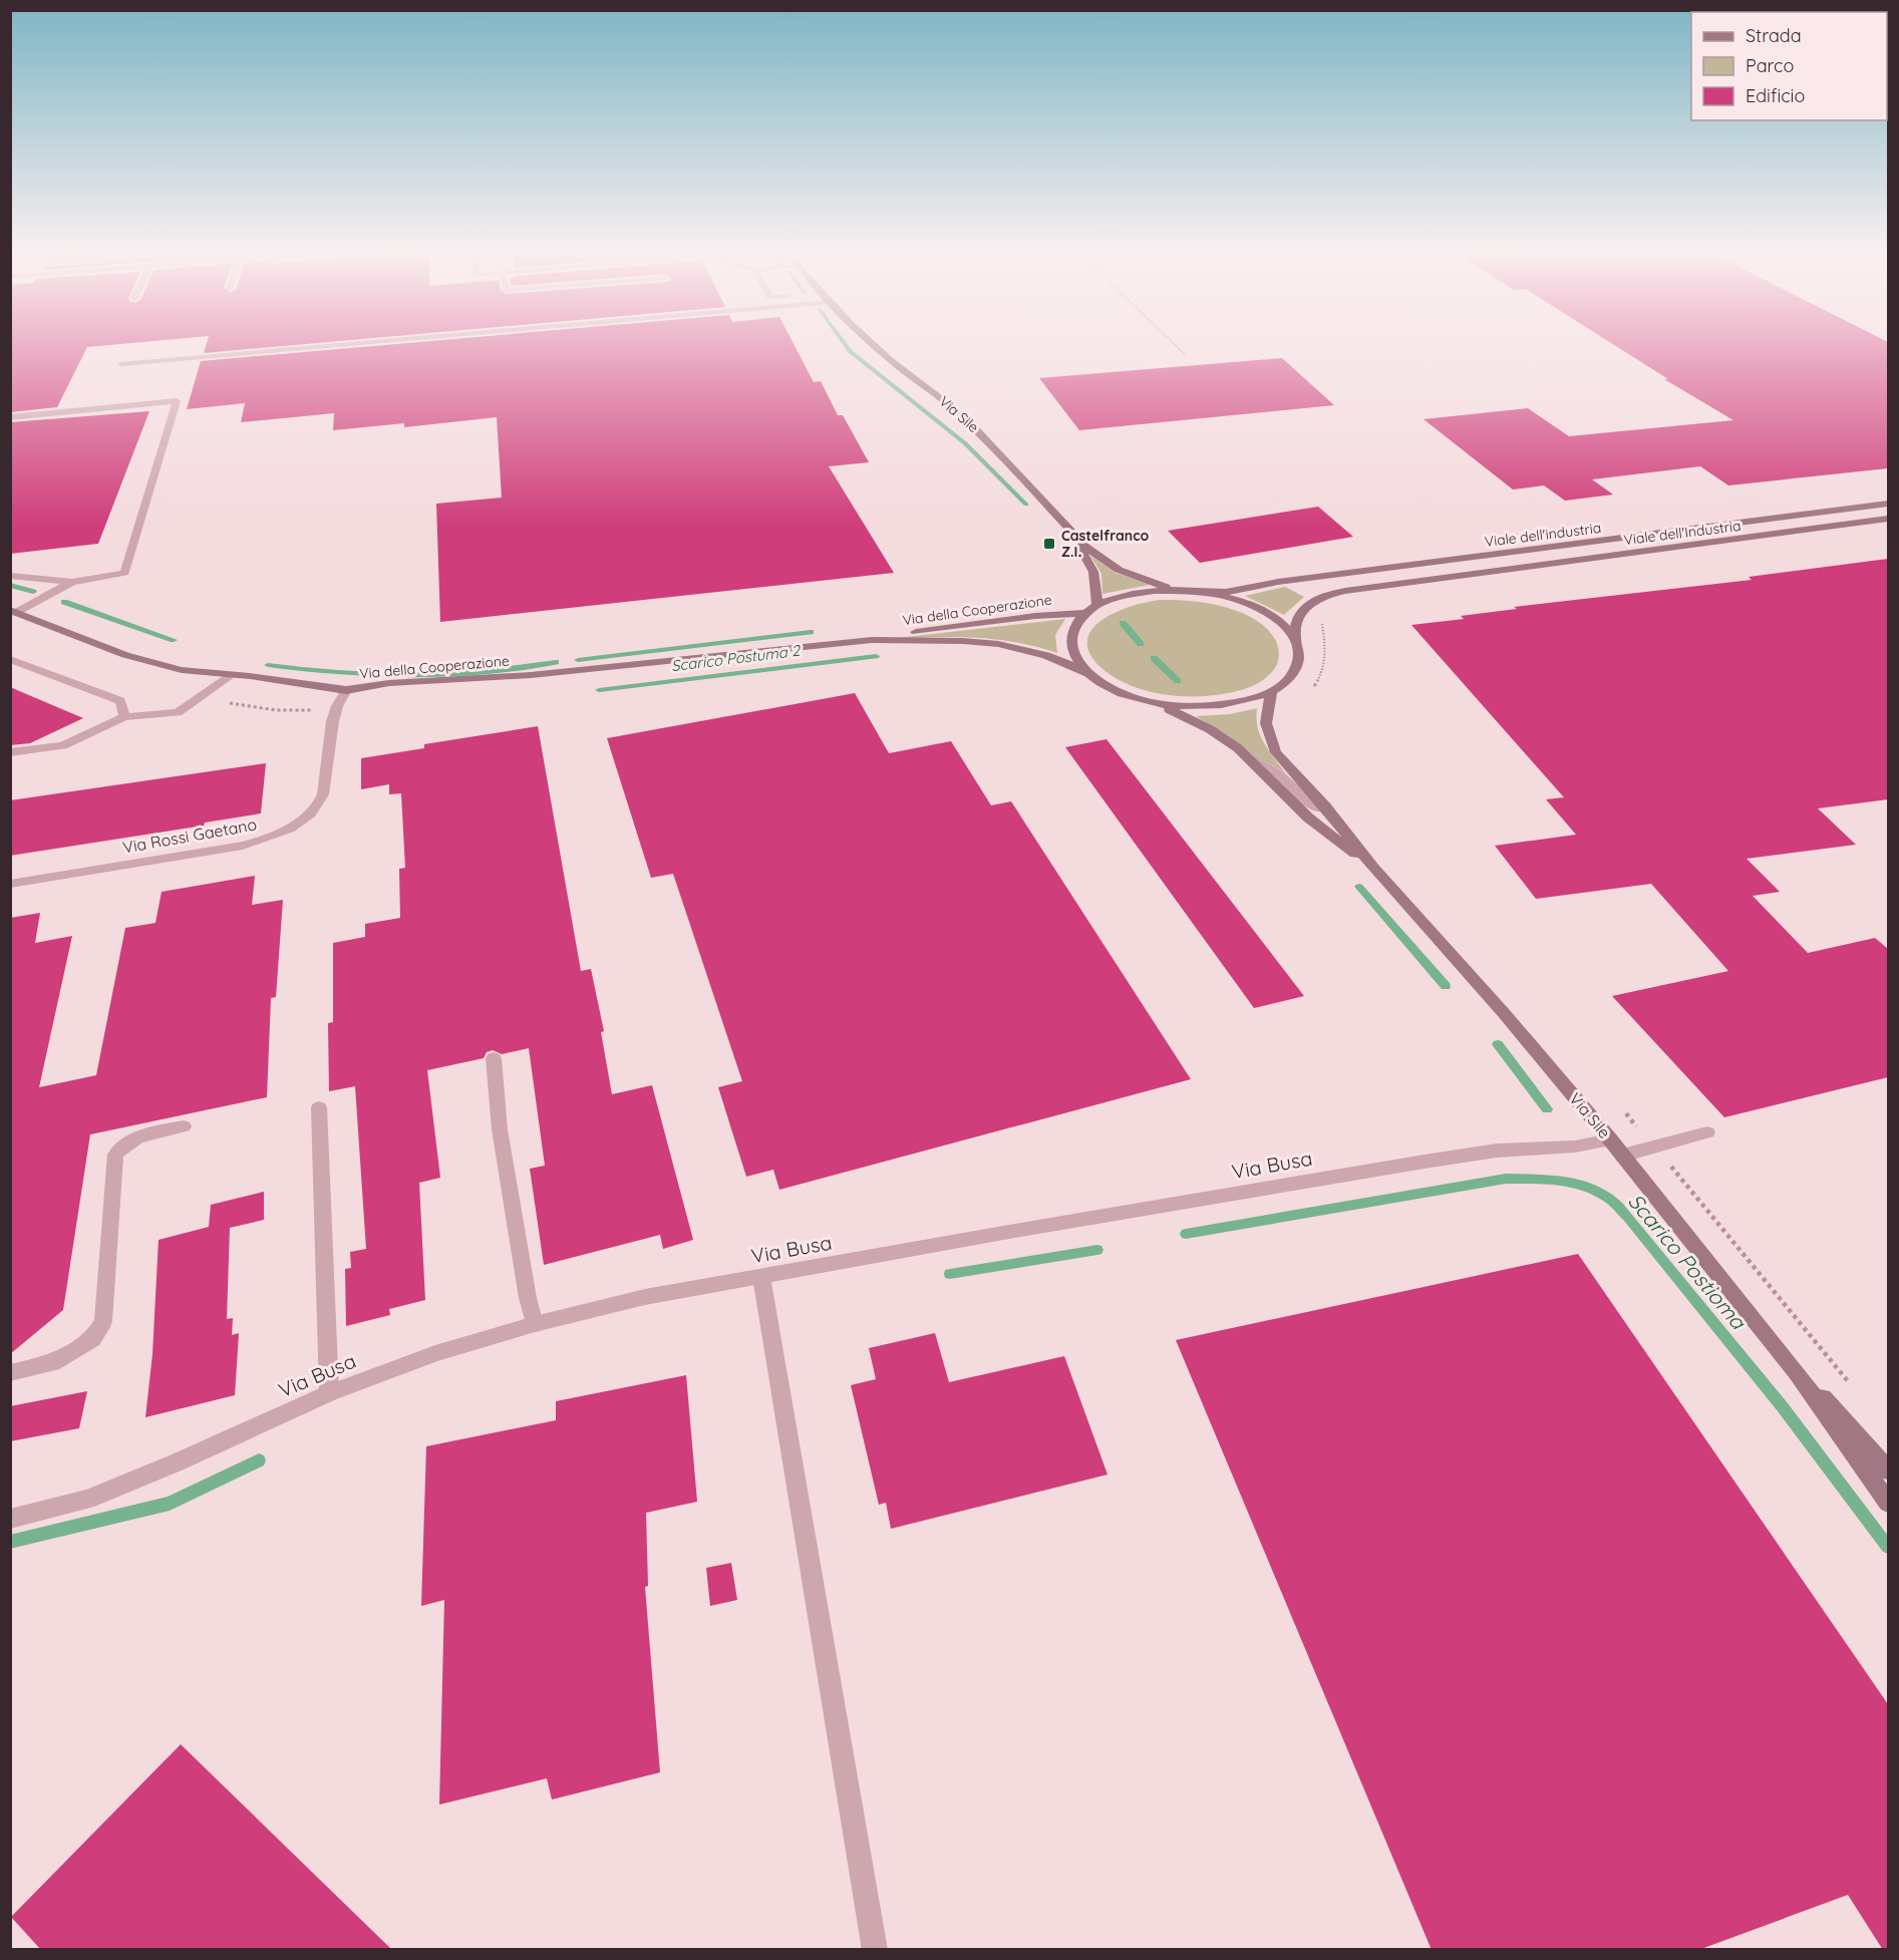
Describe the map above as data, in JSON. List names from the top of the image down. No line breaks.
{"streets":{"street":["Via Sile","Viale dell'Industria","Viale dell'industria","Via della Cooperazione","Via Rossi Gaetano","Via Busa"]},"crossings":[["Via Sile","Viale dell'Industria"],["Via Sile","Via della Cooperazione"],["Via Sile","Via Busa"],["Via della Cooperazione","Via Rossi Gaetano"]],"water":["Scarico Postuma 2","Scarico Postioma"],"places":{"transit":["Castelfranco Z.I."]},"legend":["Strada","Parco","Edificio"]}
